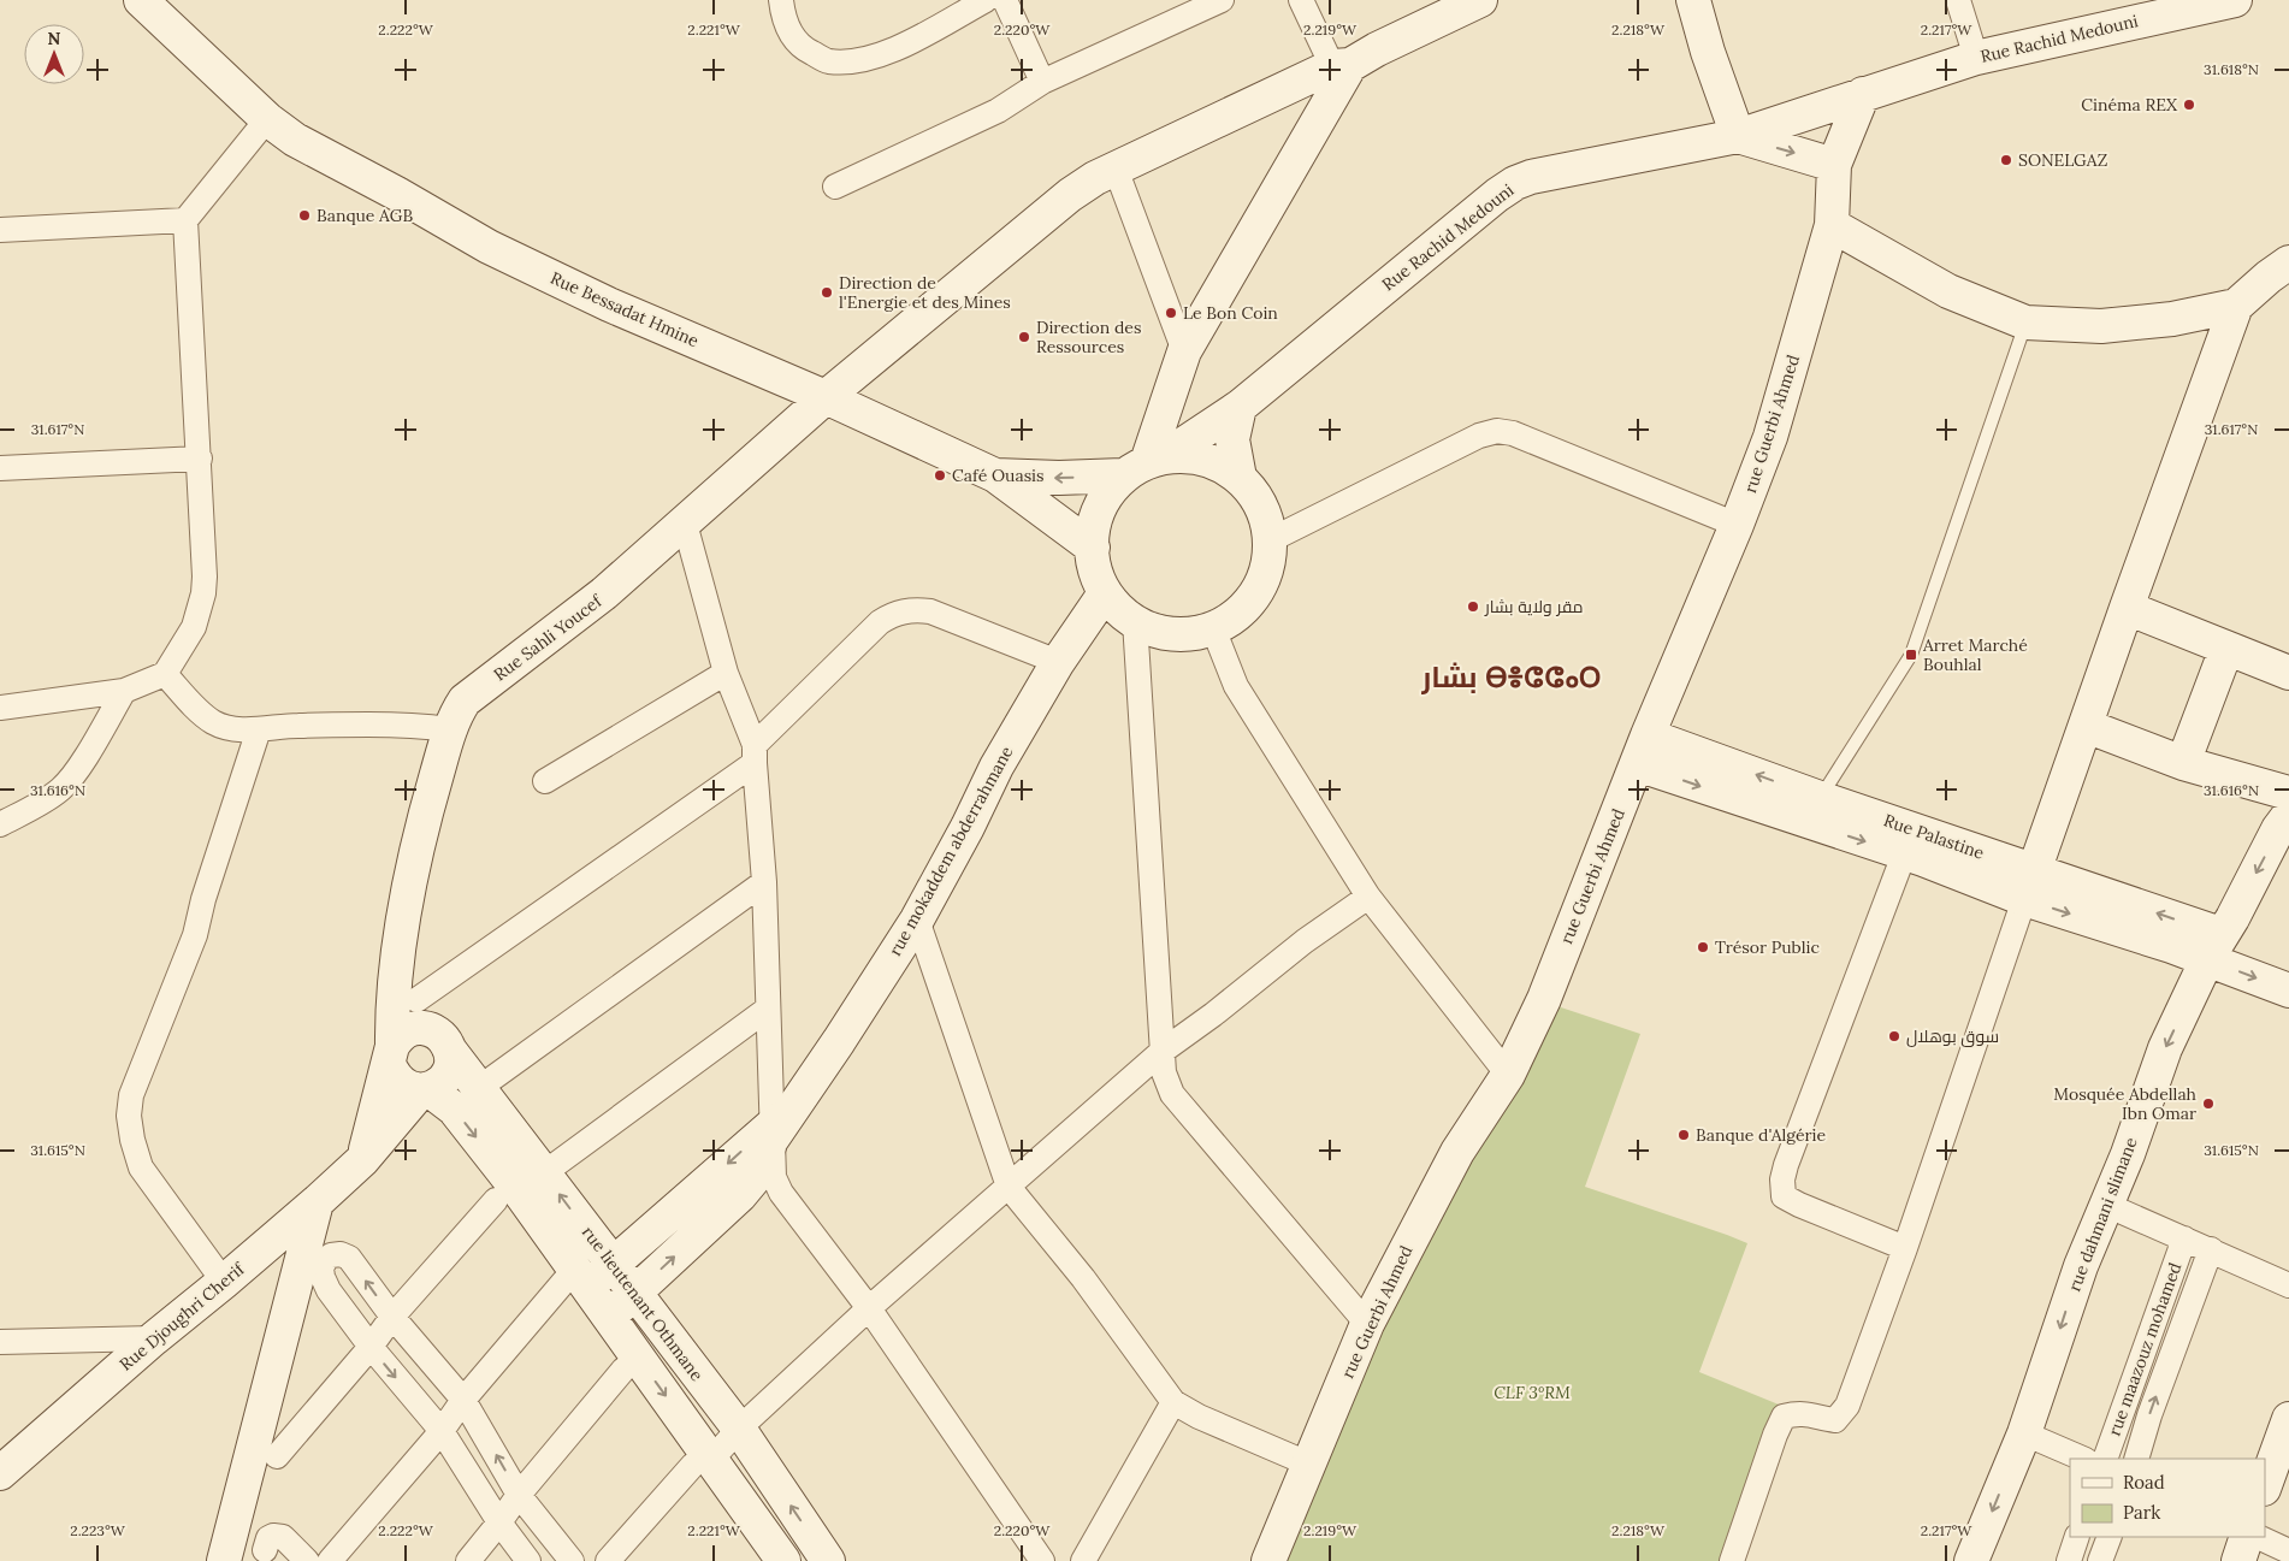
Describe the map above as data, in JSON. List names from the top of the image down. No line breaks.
{"streets":{"main road":["Rue Rachid Medouni","Rue Bessadat Hmine","rue Guerbi Ahmed","Rue Sahli Youcef","Rue Palastine","rue mokaddem abderrahmane","rue dahmani slimane","rue lieutenant Othmane","Rue Djoughri Cherif"],"street":["rue maazouz mohamed"]},"crossings":[["Rue Rachid Medouni","Rue Bessadat Hmine"],["Rue Rachid Medouni","rue Guerbi Ahmed"],["Rue Rachid Medouni","rue mokaddem abderrahmane"],["Rue Bessadat Hmine","Rue Sahli Youcef"],["Rue Bessadat Hmine","rue mokaddem abderrahmane"],["rue Guerbi Ahmed","Rue Palastine"],["Rue Sahli Youcef","rue lieutenant Othmane"],["Rue Sahli Youcef","Rue Djoughri Cherif"],["Rue Palastine","rue dahmani slimane"],["rue mokaddem abderrahmane","rue lieutenant Othmane"],["rue lieutenant Othmane","Rue Djoughri Cherif"]],"districts":["بشار ⴱⴻⵛⵛⴰⵔ"],"parks":["CLF 3°RM"],"places":{"other":["Cinéma REX","SONELGAZ","Banque AGB","Direction de l'Energie et des Mines","Le Bon Coin","Direction des Ressources","Café Ouasis","مقر ولاية بشار","Trésor Public","سوق بوهلال","Mosquée Abdellah Ibn Omar","Banque d'Algérie"],"transit":["Arret Marché Bouhlal"]},"legend":["Road","Park"],"north":"top","coordinates":["2.222°W","2.221°W","2.220°W","2.219°W","2.218°W","2.217°W","31.618°N","31.617°N","31.616°N","31.615°N","2.223°W"]}
